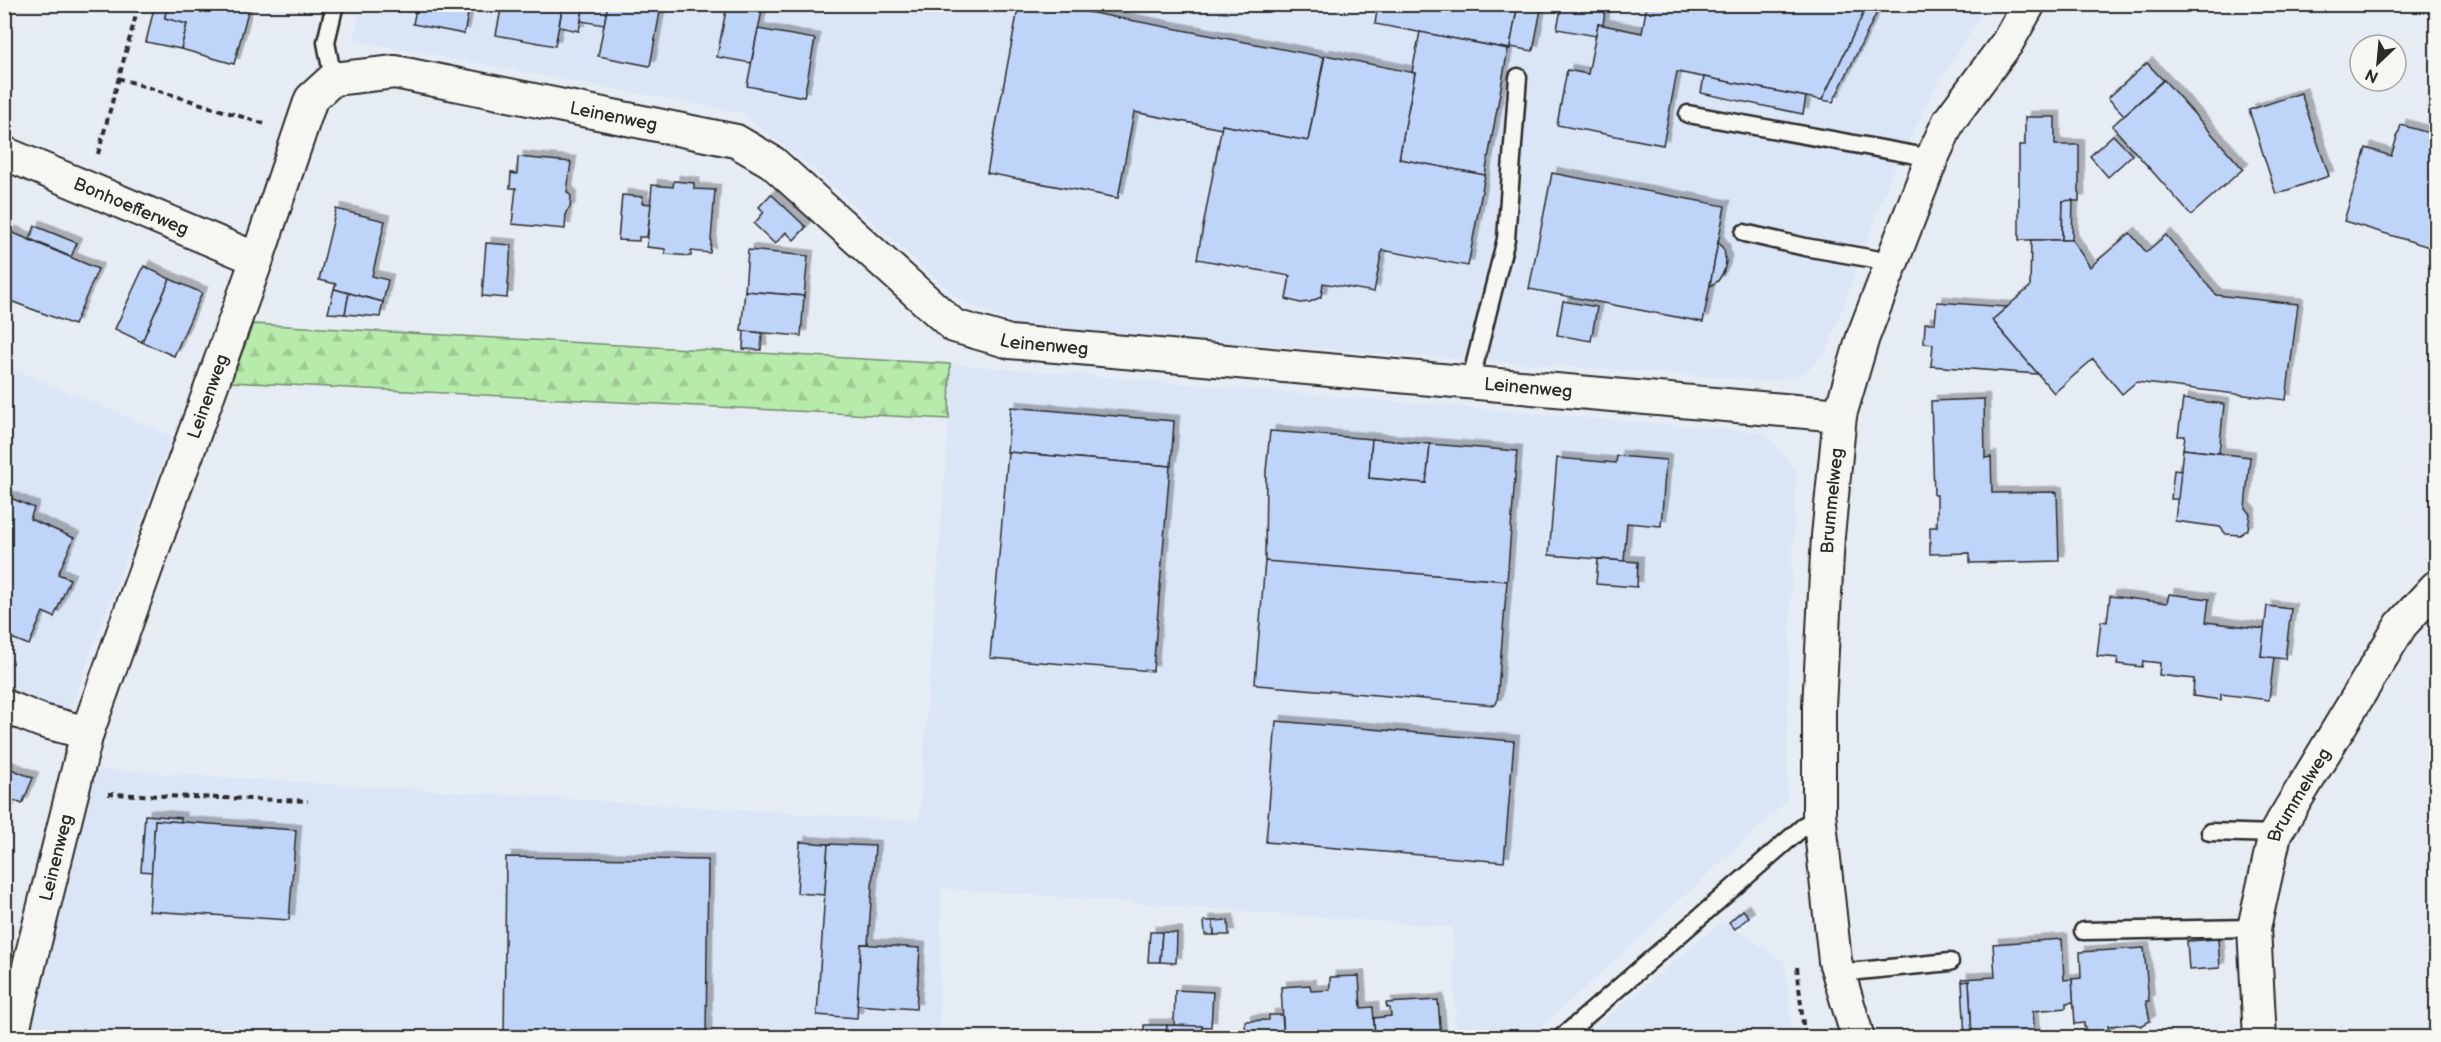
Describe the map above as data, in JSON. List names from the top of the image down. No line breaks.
{"streets":{"street":["Leinenweg","Bonhoefferweg","Brummelweg"]},"crossings":[["Leinenweg","Bonhoefferweg"],["Leinenweg","Brummelweg"]],"north":"bottom left"}
